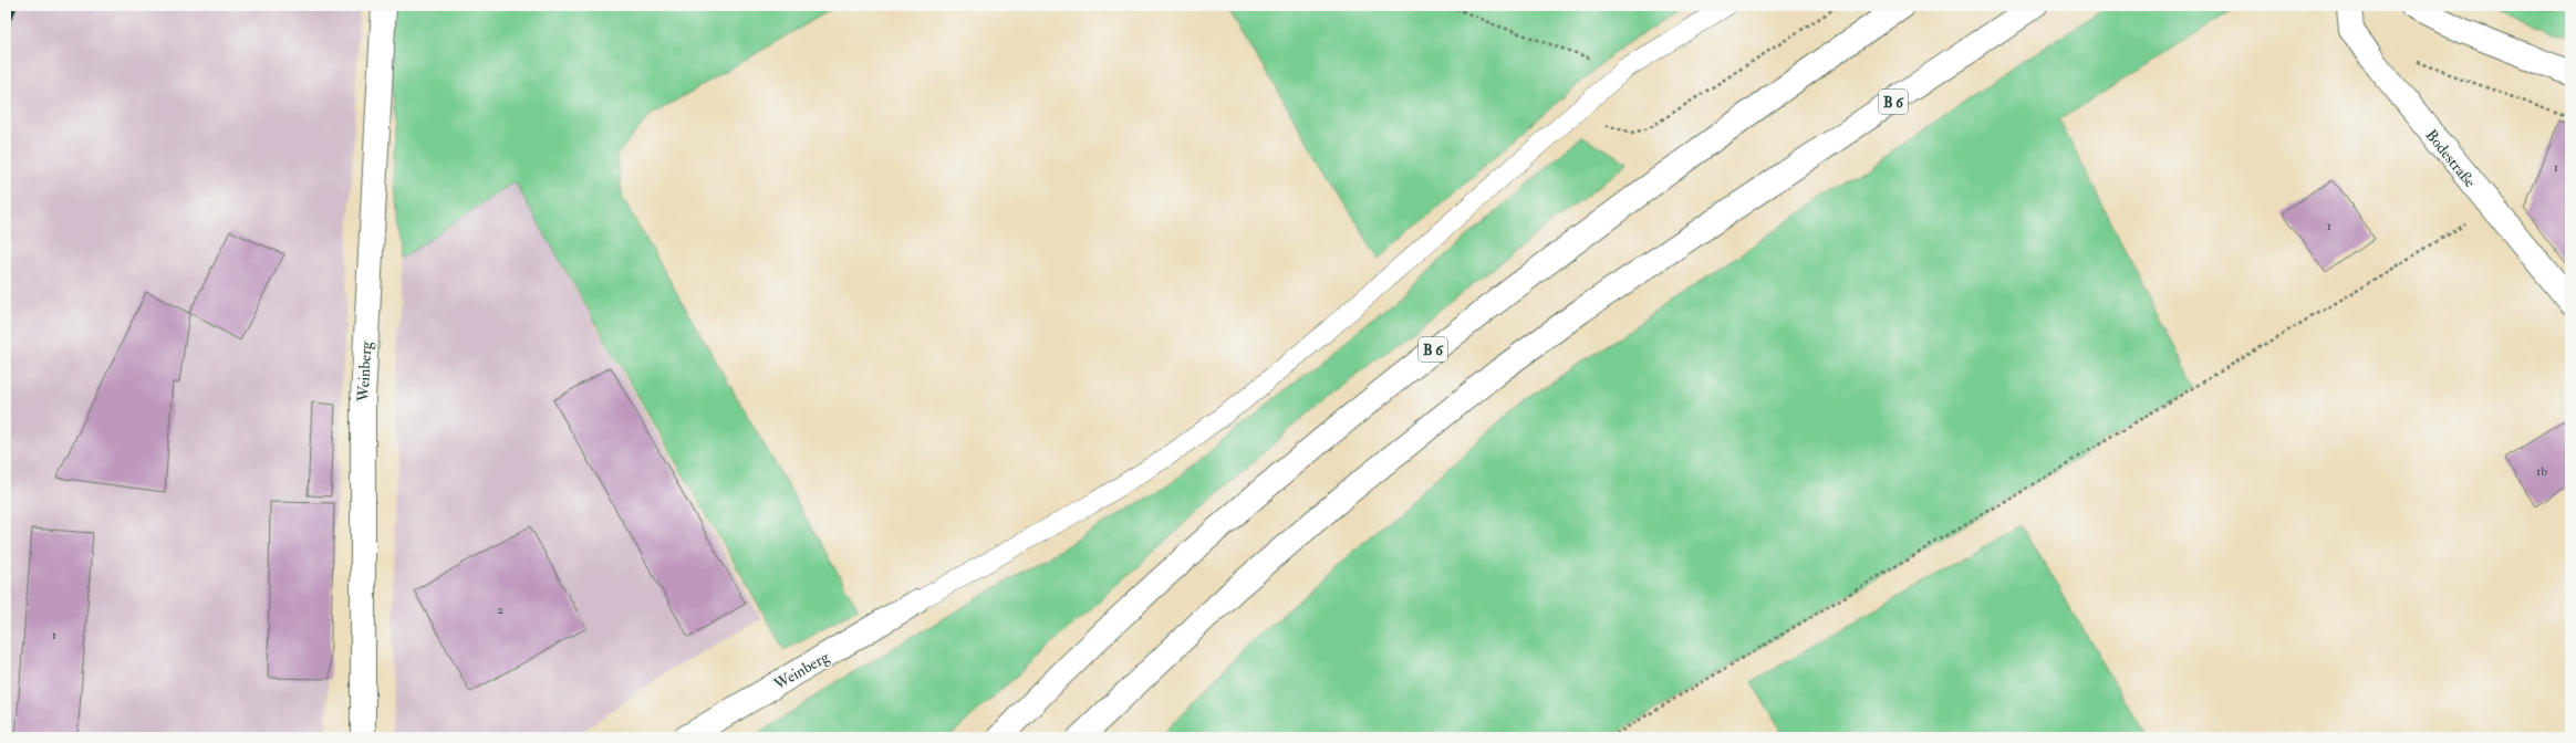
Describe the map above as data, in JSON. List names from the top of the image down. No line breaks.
{"streets":{"main road":["B 6","Bodestraße","Weinberg"]},"house_numbers":["1","1","1b","2","1"]}
